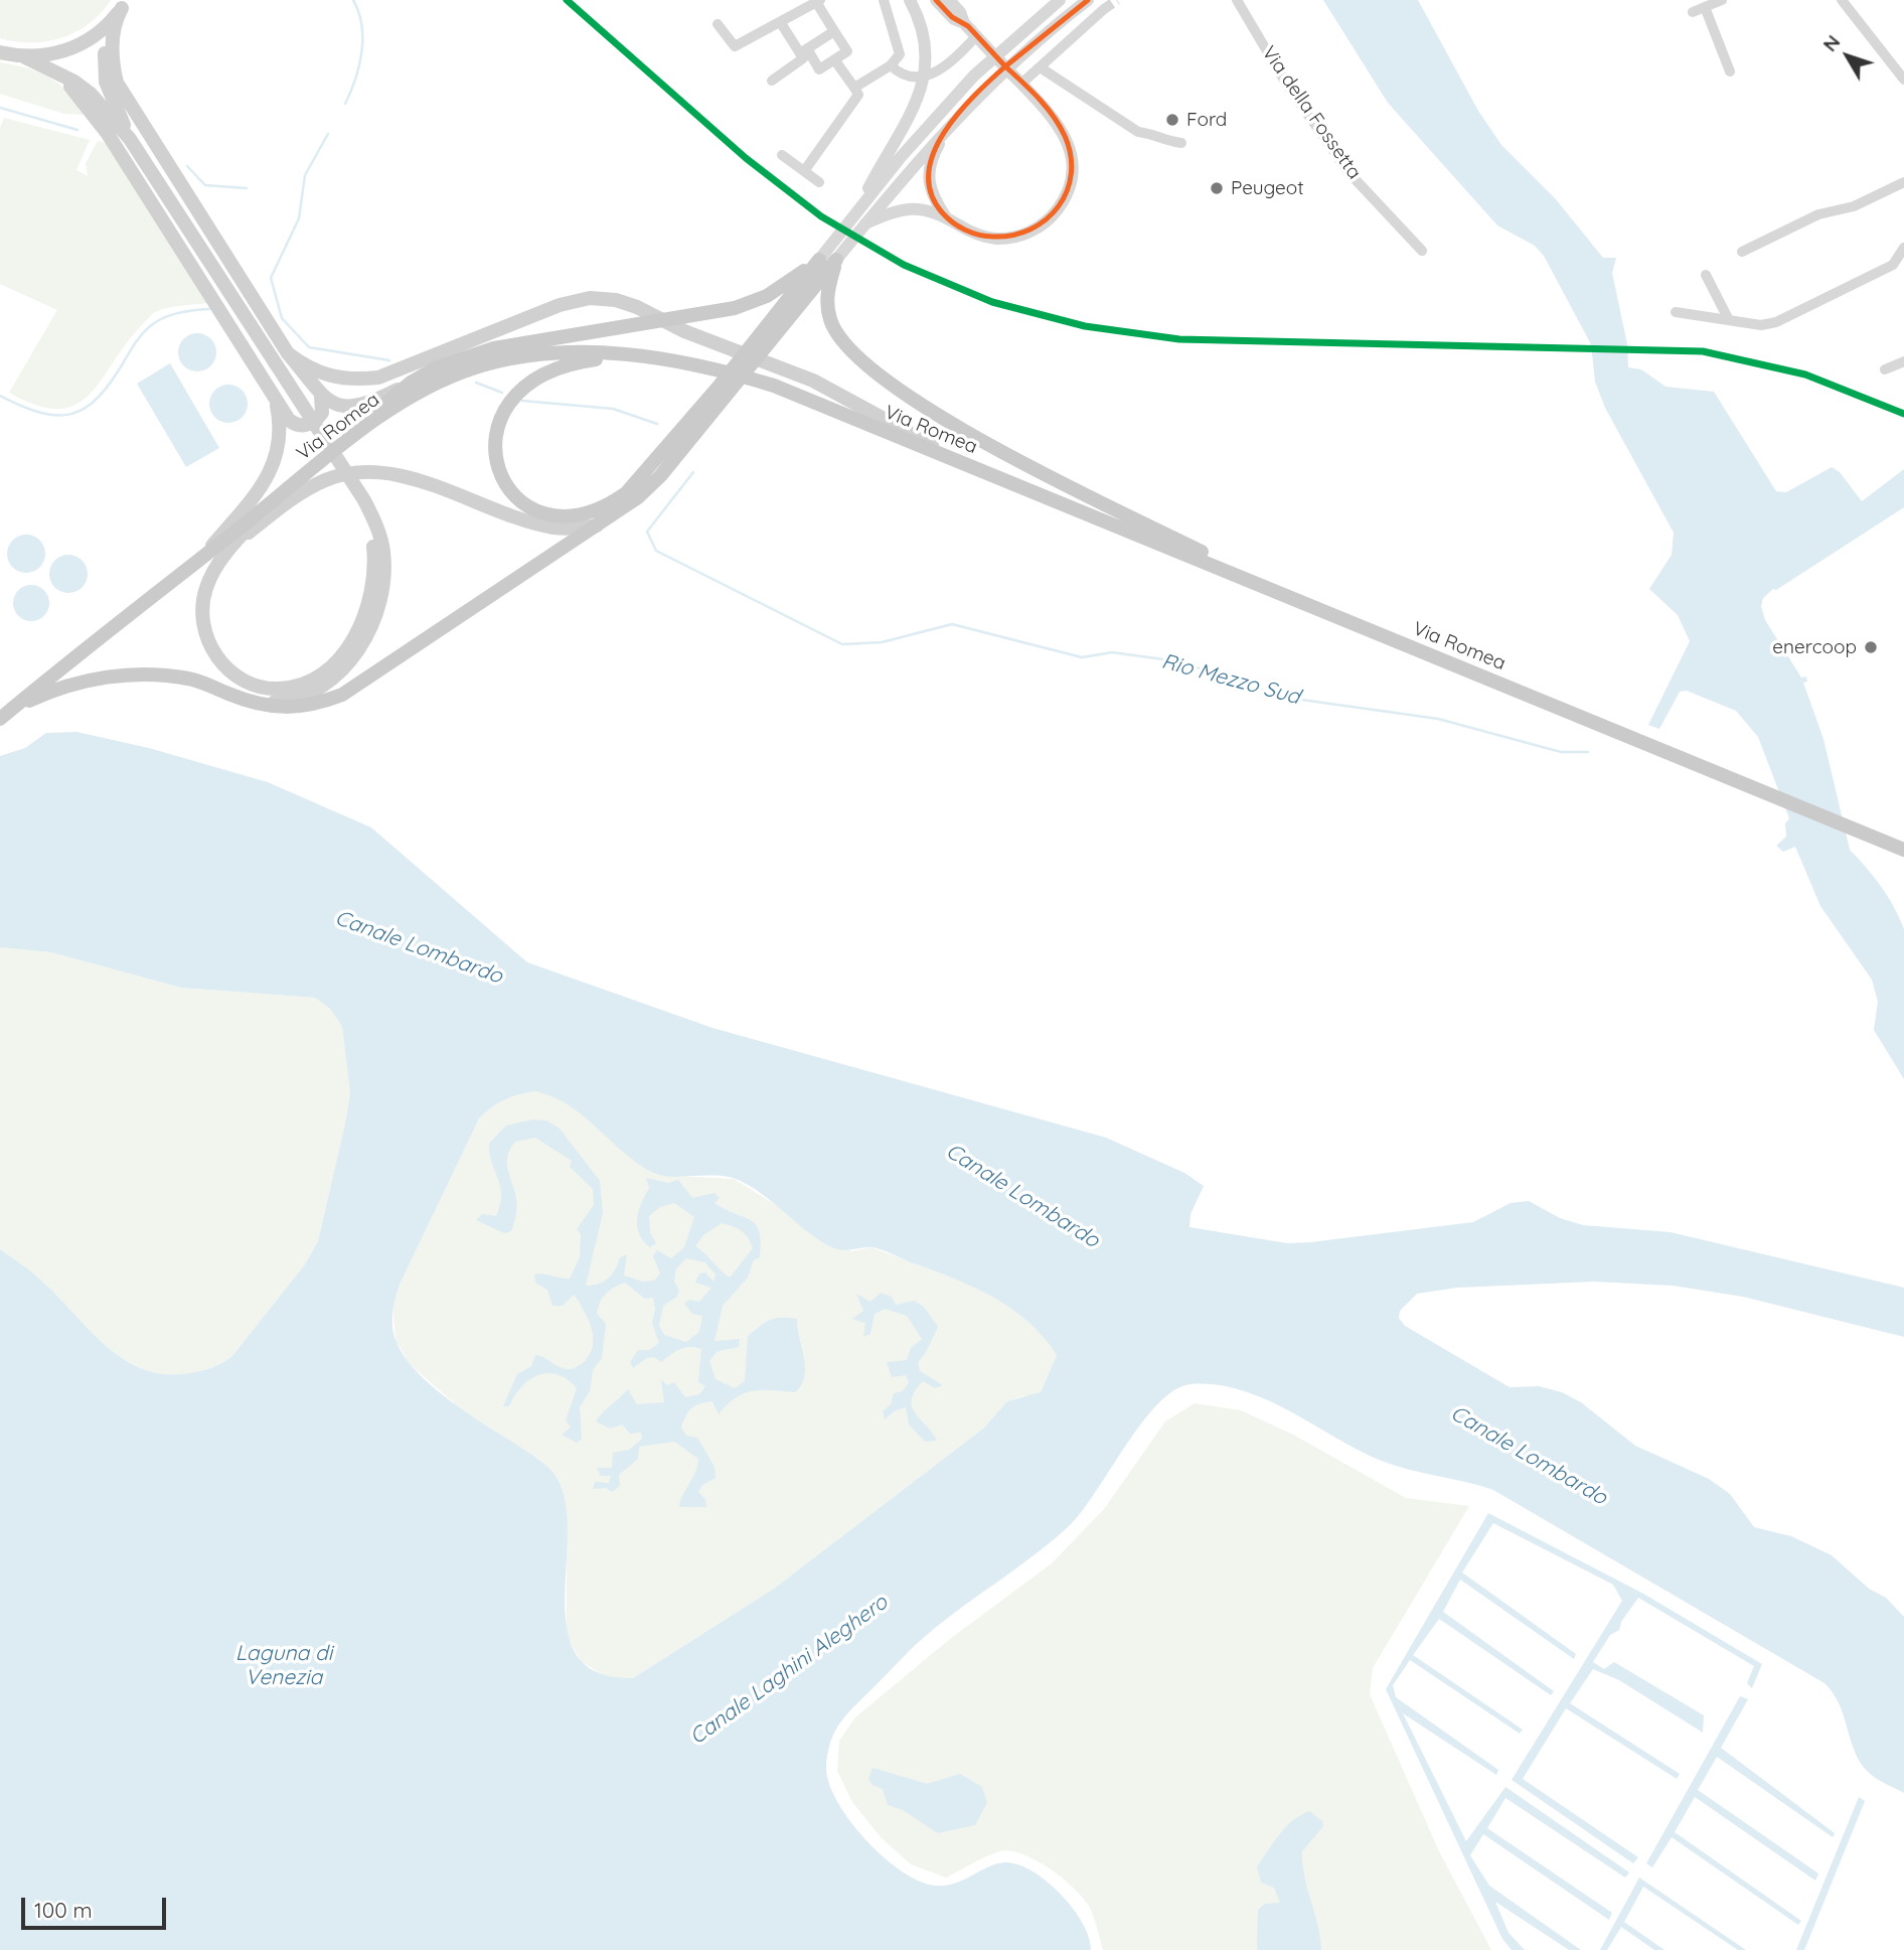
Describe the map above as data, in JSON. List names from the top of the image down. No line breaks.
{"streets":{"main road":["Via Romea"],"street":["Via della Fossetta"]},"water":["Rio Mezzo Sud","Canale Lombardo","Laguna di Venezia","Canale Laghini Aleghero"],"places":["Ford","Peugeot","enercoop"],"scale_bar":"100 m","north":"top left"}
